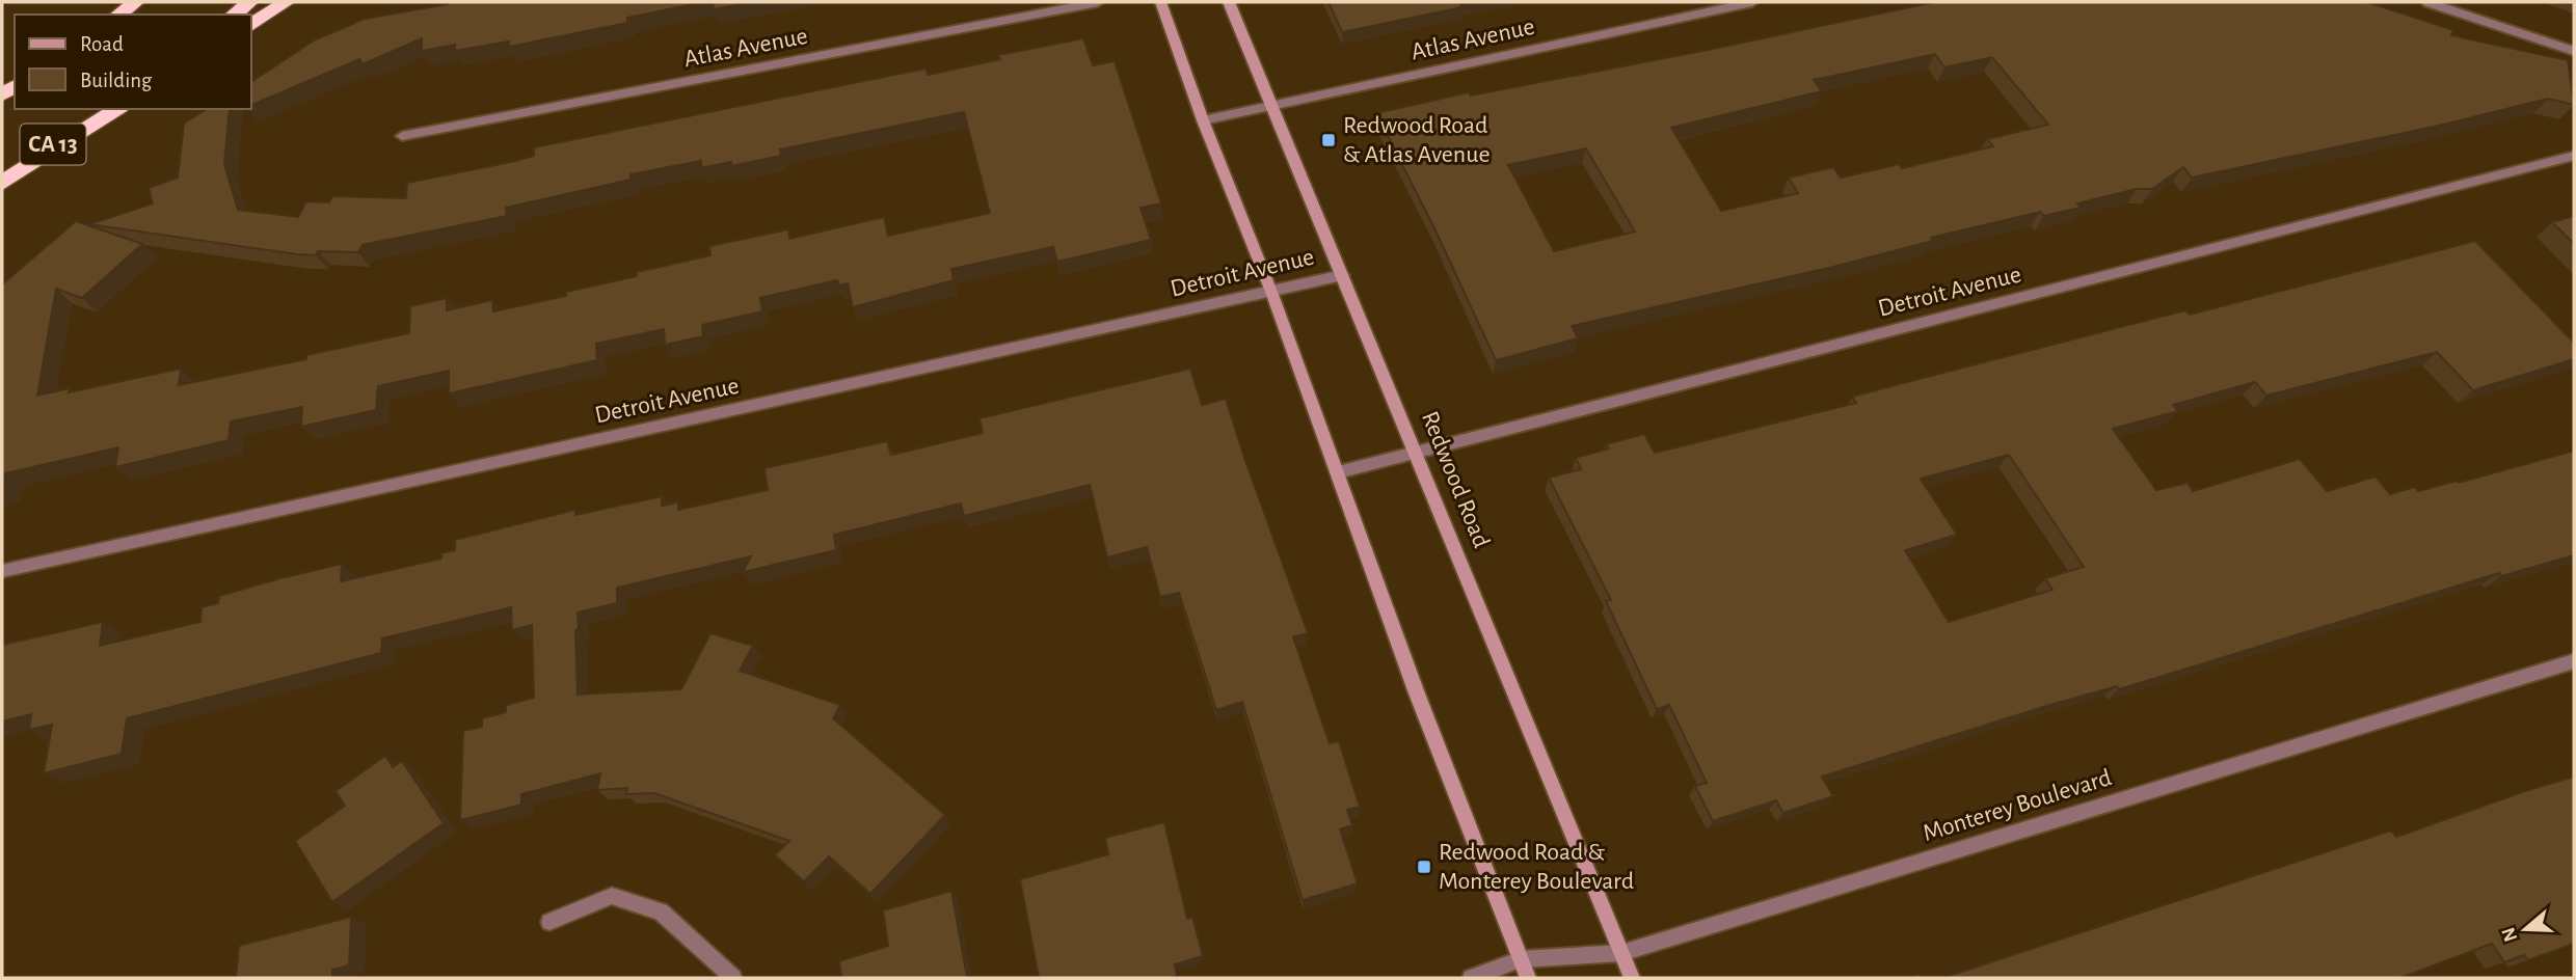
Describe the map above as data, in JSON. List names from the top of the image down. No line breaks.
{"streets":{"highway":["CA 13"],"main road":["Redwood Road"],"street":["Atlas Avenue","Detroit Avenue","Monterey Boulevard"]},"crossings":[["Atlas Avenue","Redwood Road"],["Detroit Avenue","Redwood Road"],["Redwood Road","Monterey Boulevard"]],"places":{"transit":["Redwood Road & Atlas Avenue","Redwood Road & Monterey Boulevard"]},"legend":["Road","Building"],"north":"left"}
